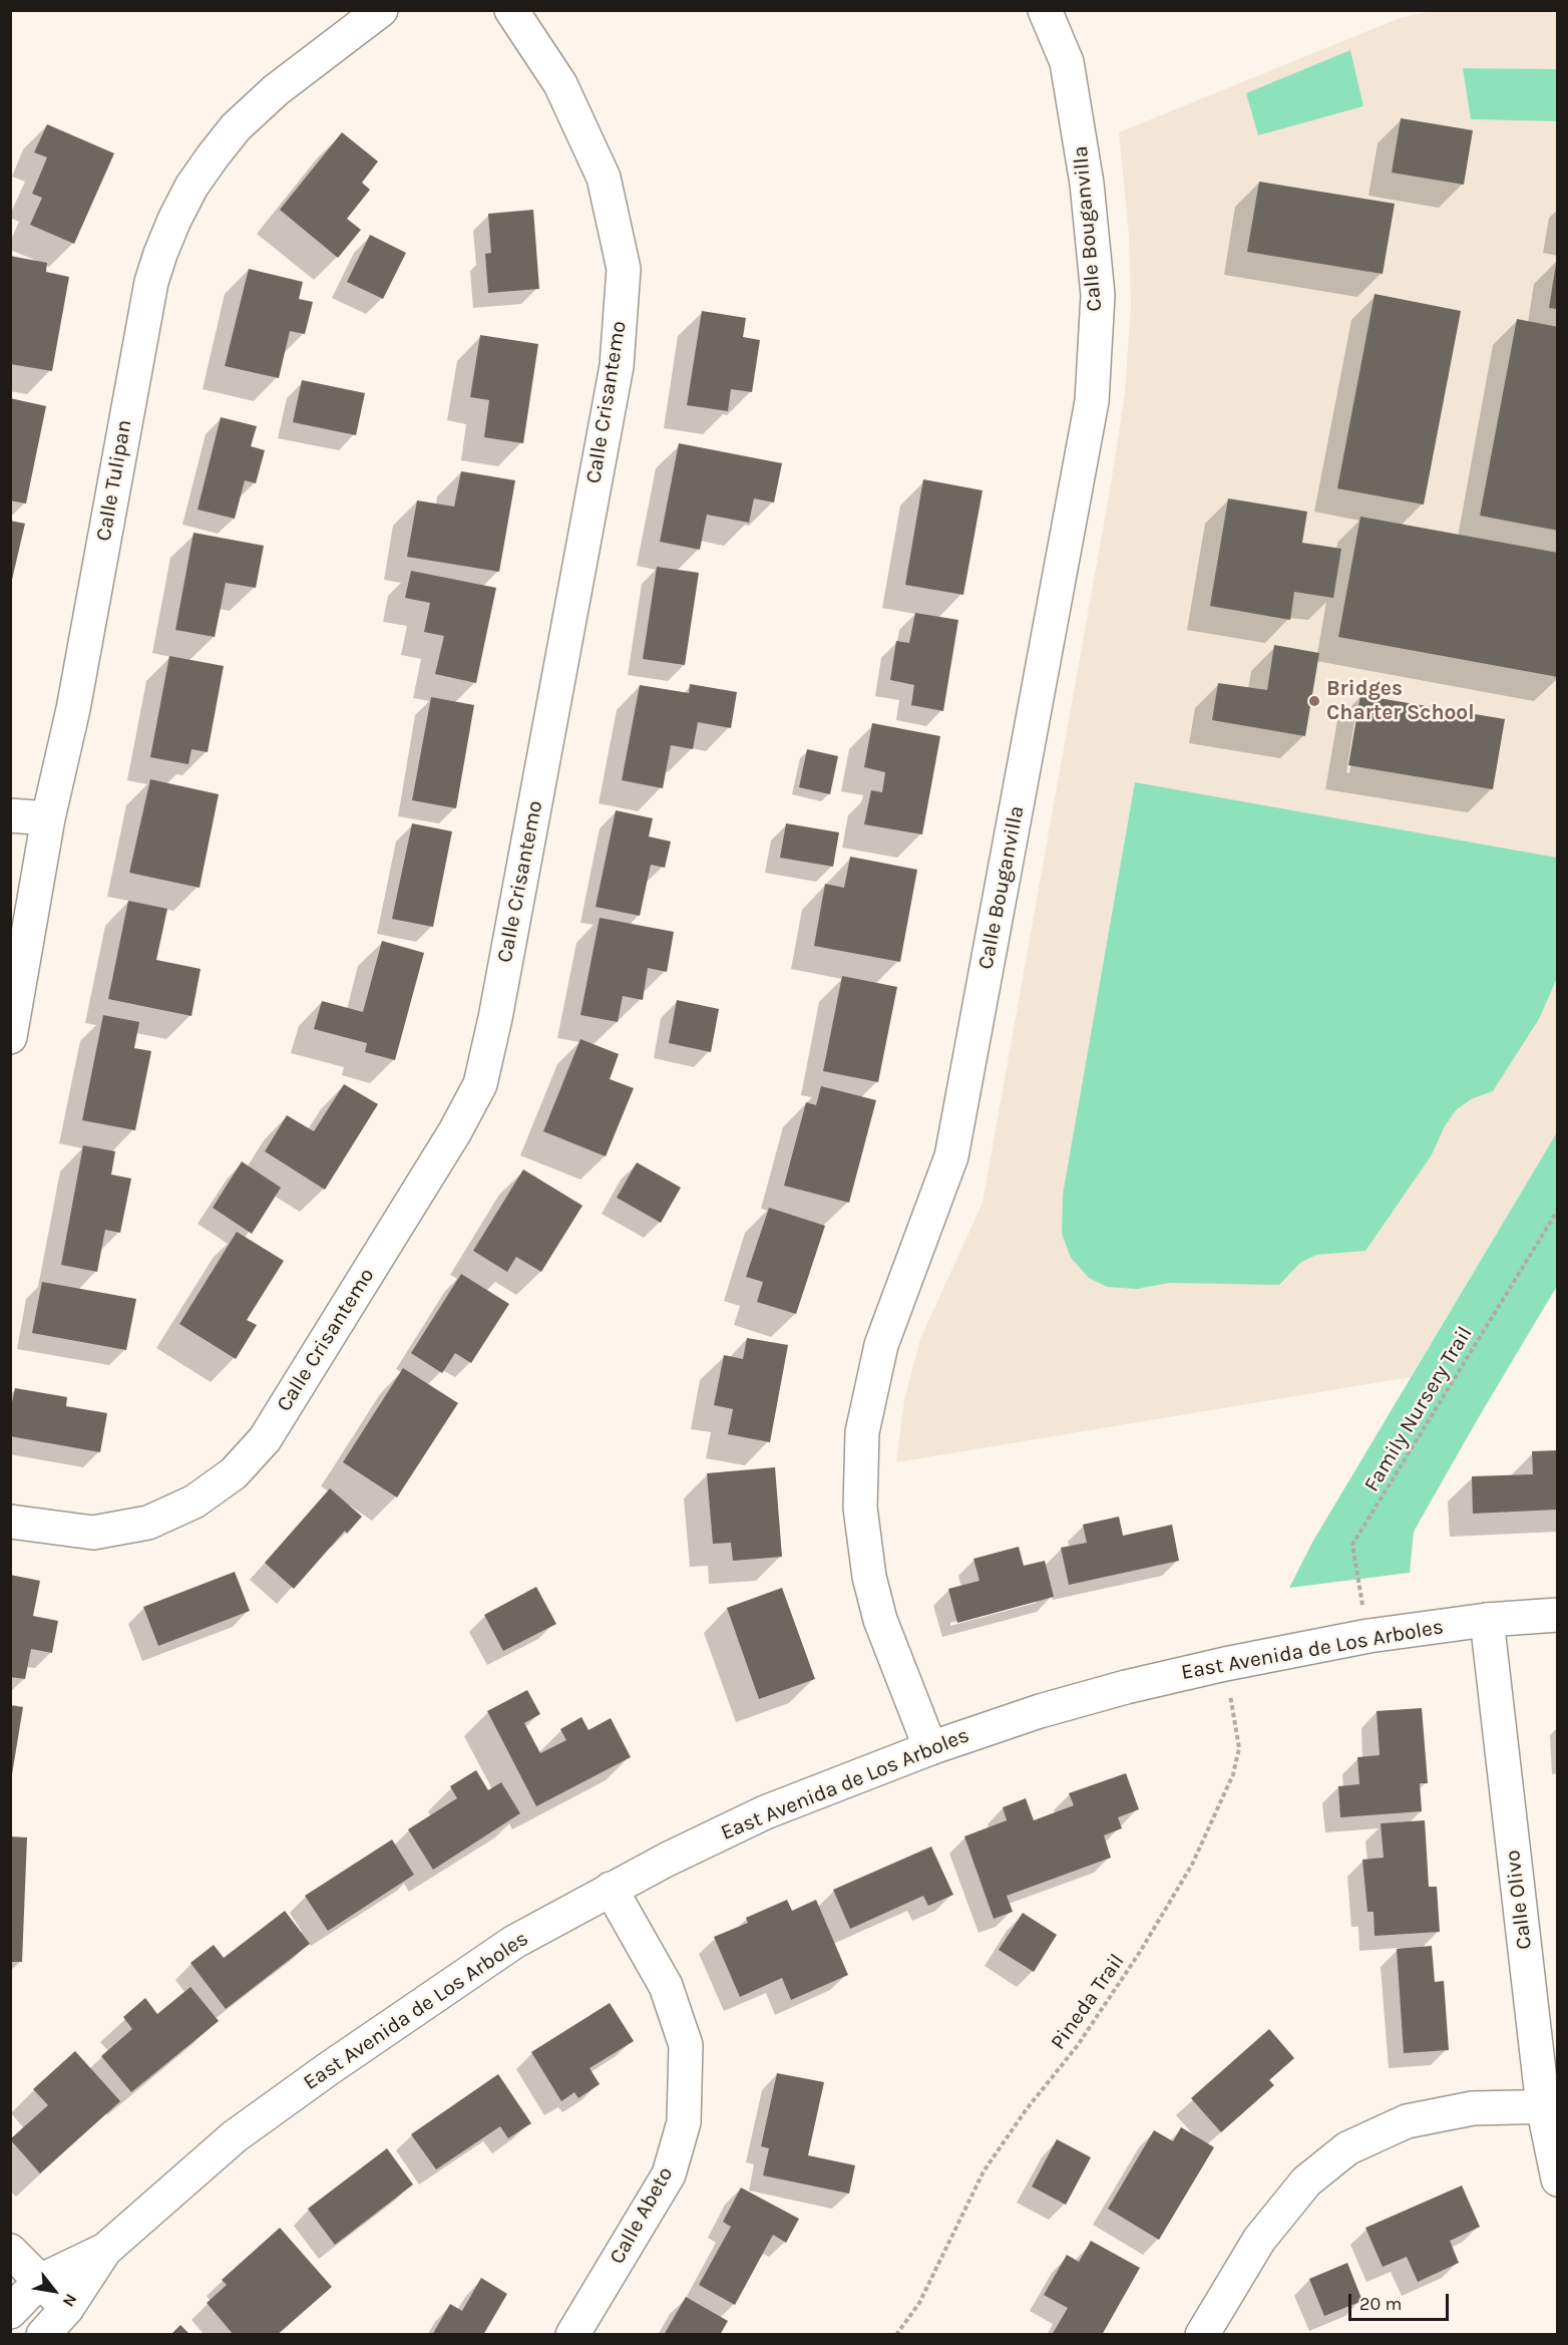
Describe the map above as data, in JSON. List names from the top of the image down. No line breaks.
{"streets":{"street":["Calle Bouganvilla","Calle Crisantemo","Calle Tulipan","East Avenida de Los Arboles","Calle Olivo","Calle Abeto"],"path":["Family Nursery Trail","Pineda Trail"]},"crossings":[["Calle Bouganvilla","East Avenida de Los Arboles"],["Family Nursery Trail","East Avenida de Los Arboles"],["East Avenida de Los Arboles","Calle Olivo"],["East Avenida de Los Arboles","Pineda Trail"],["East Avenida de Los Arboles","Calle Abeto"]],"places":["Bridges Charter School"],"scale_bar":"20 m","north":"bottom right"}
